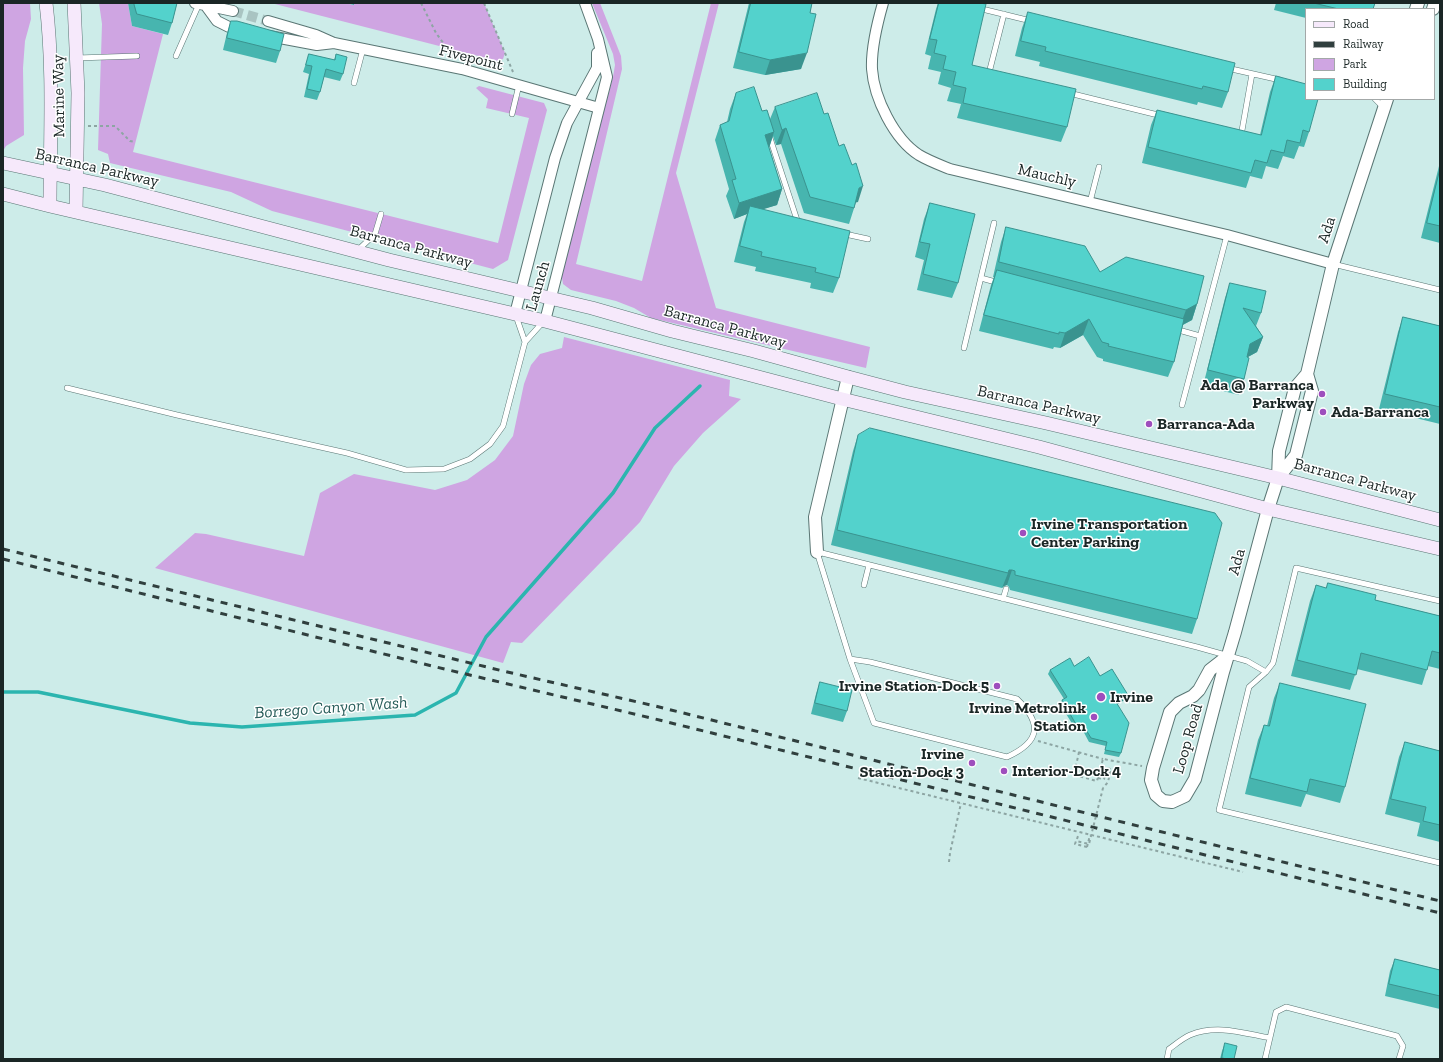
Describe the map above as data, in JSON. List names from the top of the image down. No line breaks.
{"streets":{"main road":["Marine Way","Barranca Parkway"],"street":["Fivepoint","Mauchly","Ada","Launch","Loop Road"]},"crossings":[["Fivepoint","Launch"],["Marine Way","Barranca Parkway"],["Barranca Parkway","Ada"],["Barranca Parkway","Launch"],["Mauchly","Ada"],["Ada","Loop Road"]],"water":["Borrego Canyon Wash"],"places":["Ada @ Barranca Parkway","Ada-Barranca","Barranca-Ada","Irvine Transportation Center Parking","Irvine Station-Dock 5","Irvine","Irvine Metrolink Station","Irvine Station-Dock 3","Interior-Dock 4"],"legend":["Road","Railway","Park","Building"]}
